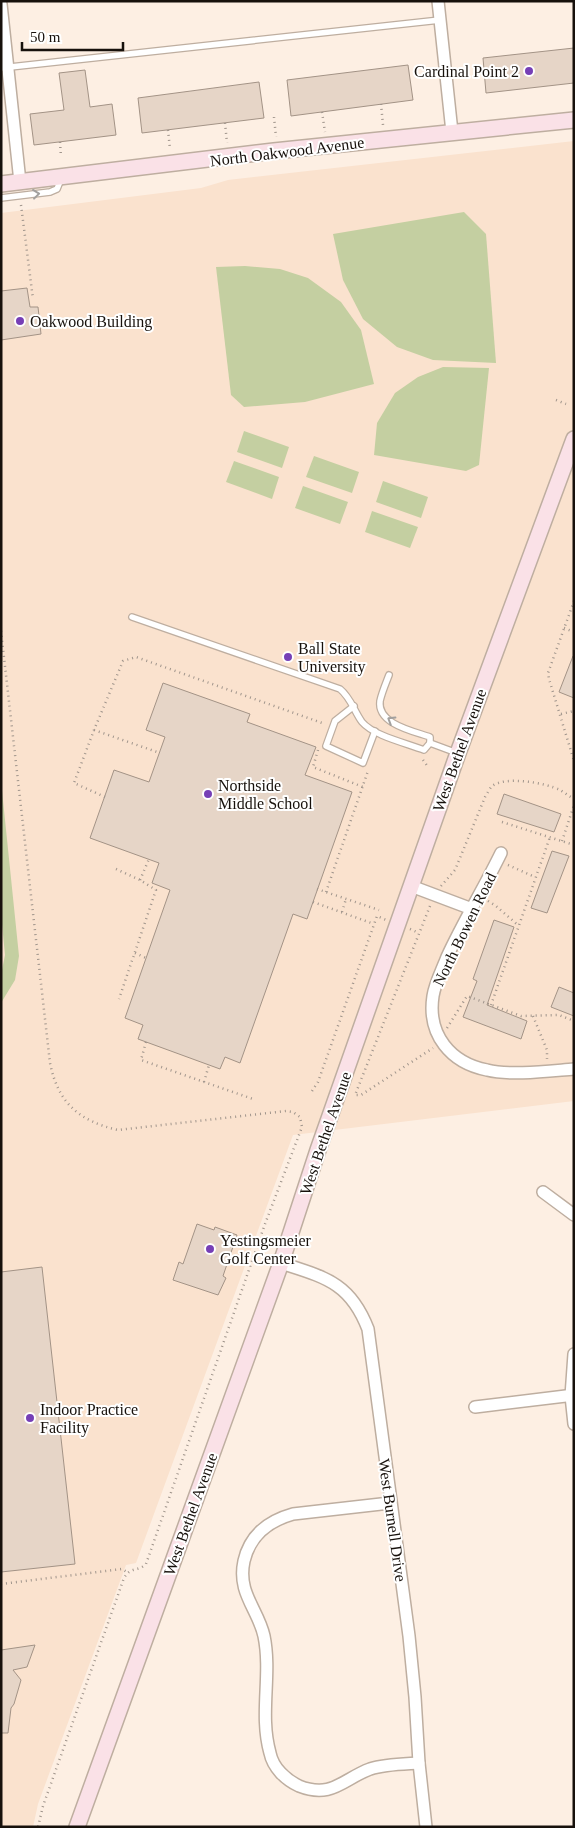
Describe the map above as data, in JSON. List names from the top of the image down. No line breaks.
{"streets":{"main road":["North Oakwood Avenue","West Bethel Avenue"],"street":["North Bowen Road","West Burnell Drive"]},"crossings":[["West Bethel Avenue","West Burnell Drive"]],"places":["Cardinal Point 2","Oakwood Building","Ball State University","Northside Middle School","Yestingsmeier Golf Center","Indoor Practice Facility"],"scale_bar":"50 m"}
